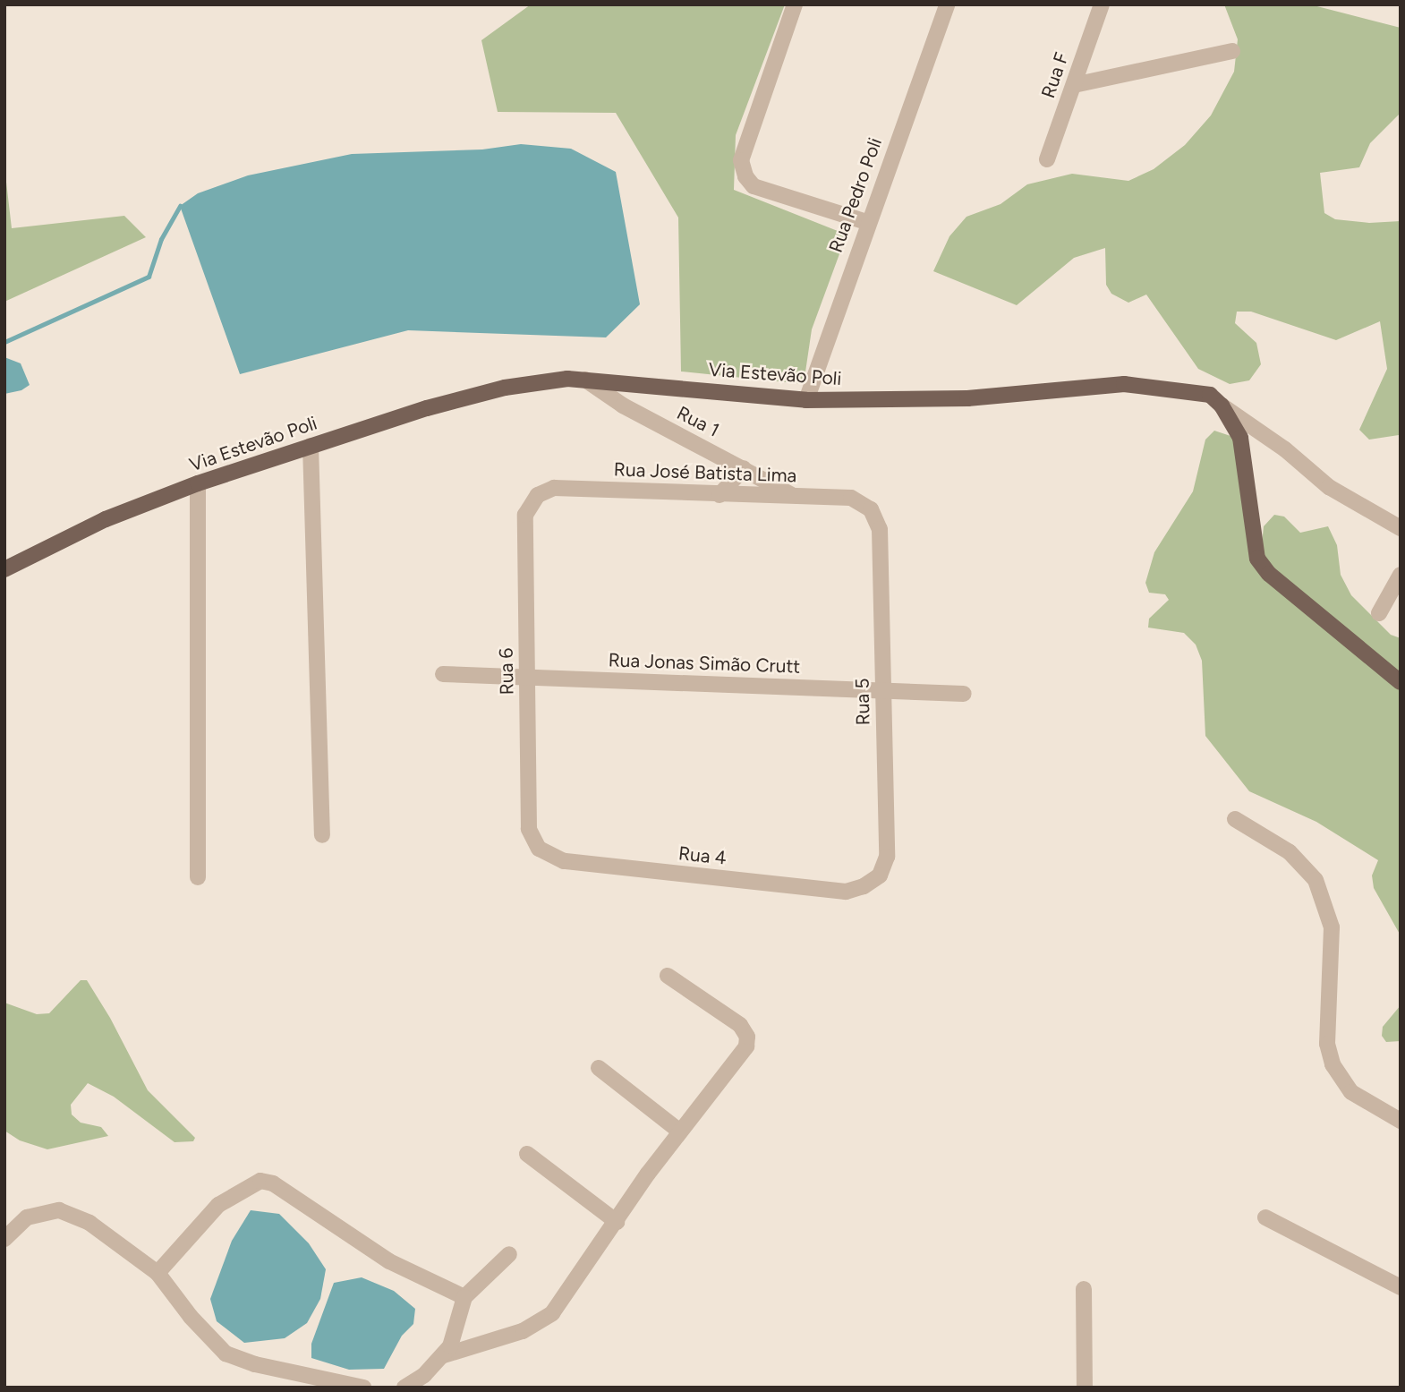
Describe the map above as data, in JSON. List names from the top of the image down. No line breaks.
{"streets":{"main road":["Via Estevão Poli"],"street":["Rua F","Rua Pedro Poli","Rua 1","Rua José Batista Lima","Rua Jonas Simão Crutt","Rua 6","Rua 5","Rua 4"]},"crossings":[["Rua Pedro Poli","Via Estevão Poli"],["Via Estevão Poli","Rua 1"],["Rua 1","Rua José Batista Lima"],["Rua José Batista Lima","Rua 6"],["Rua José Batista Lima","Rua 5"],["Rua Jonas Simão Crutt","Rua 6"],["Rua Jonas Simão Crutt","Rua 5"],["Rua 6","Rua 4"],["Rua 5","Rua 4"]]}
